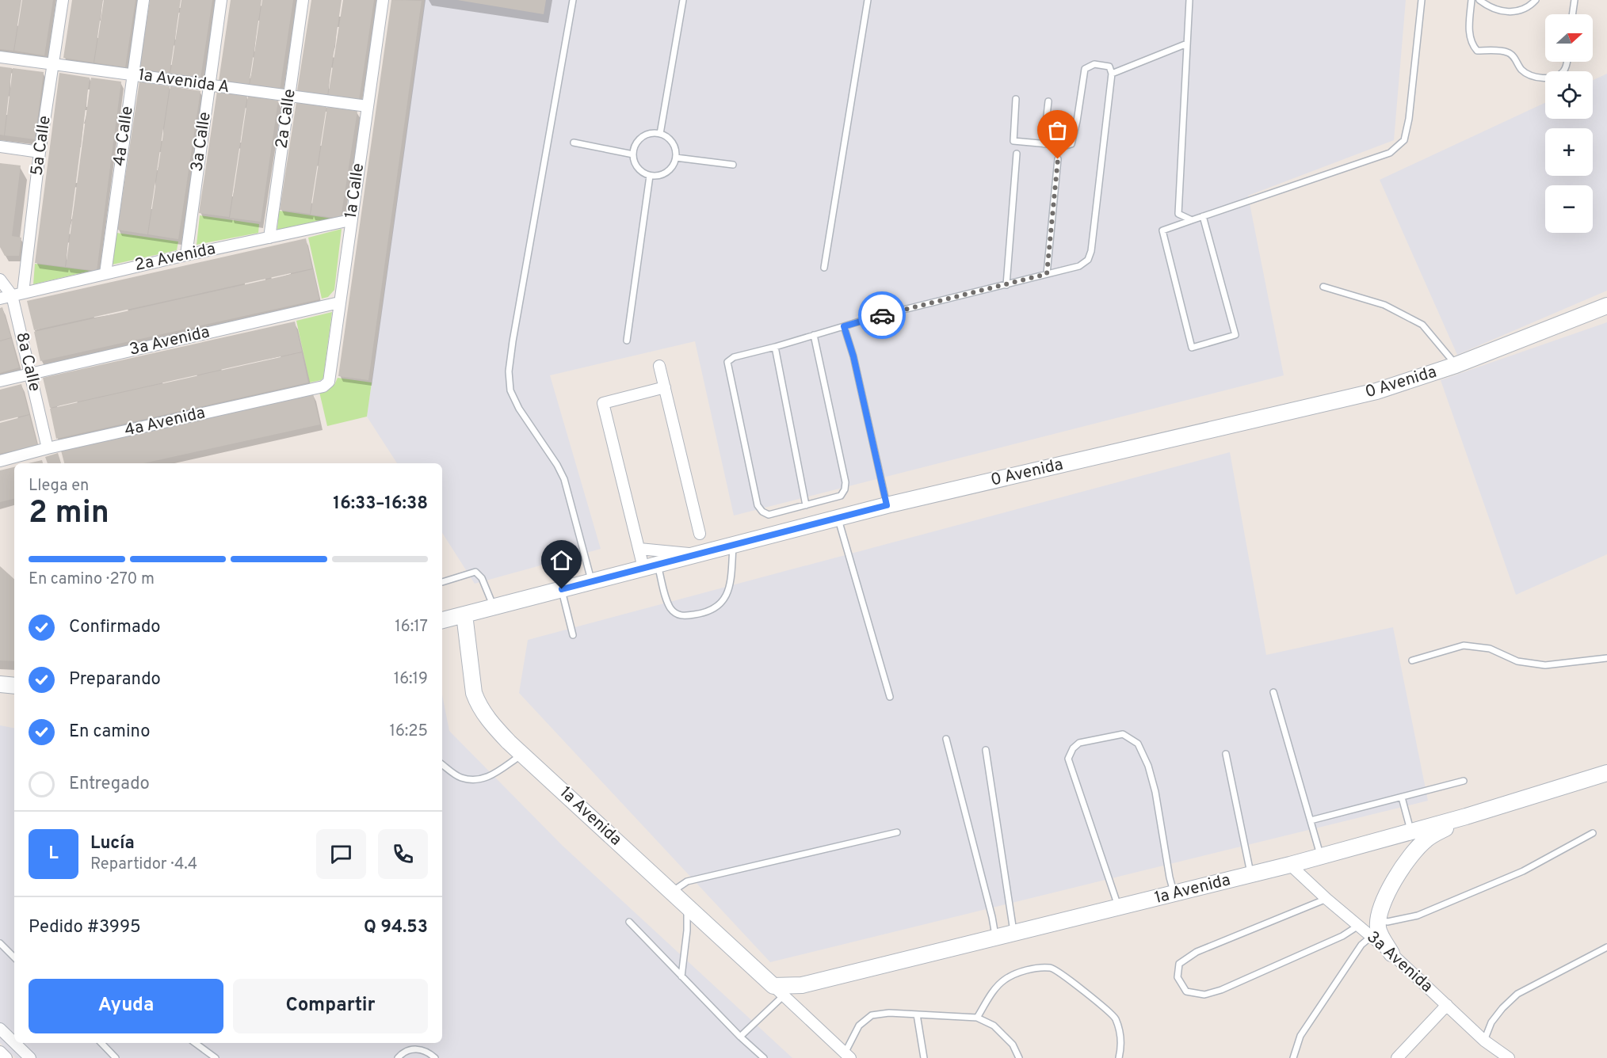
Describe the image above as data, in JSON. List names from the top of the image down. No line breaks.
{"streets":{"street":["1a Avenida A","2a Calle","4a Calle","3a Calle","5a Calle","1a Calle","2a Avenida","3a Avenida","8a Calle","0 Avenida","4a Avenida","1a Avenida"]},"crossings":[["1a Avenida A","2a Calle"],["1a Avenida A","4a Calle"],["1a Avenida A","3a Calle"],["1a Avenida A","5a Calle"],["1a Avenida A","1a Calle"],["2a Calle","2a Avenida"],["4a Calle","2a Avenida"],["3a Calle","2a Avenida"],["5a Calle","2a Avenida"],["1a Calle","2a Avenida"],["1a Calle","3a Avenida"],["1a Calle","4a Avenida"],["2a Avenida","8a Calle"],["3a Avenida","8a Calle"],["3a Avenida","1a Avenida"],["8a Calle","4a Avenida"],["0 Avenida","1a Avenida"]],"north":"right","page":{"map_buttons":["+","−"],"heading":["2 min","Llega en","16:33–16:38"],"panel":["Lucía","Repartidor · 4.4","Pedido #3995","Q 94.53"],"bar":"En camino · 270 m","list":[["Confirmado","16:17"],["Preparando","16:19"],["En camino","16:25"],"Entregado"],"round":"L","buttons":["Ayuda","Compartir"]}}
